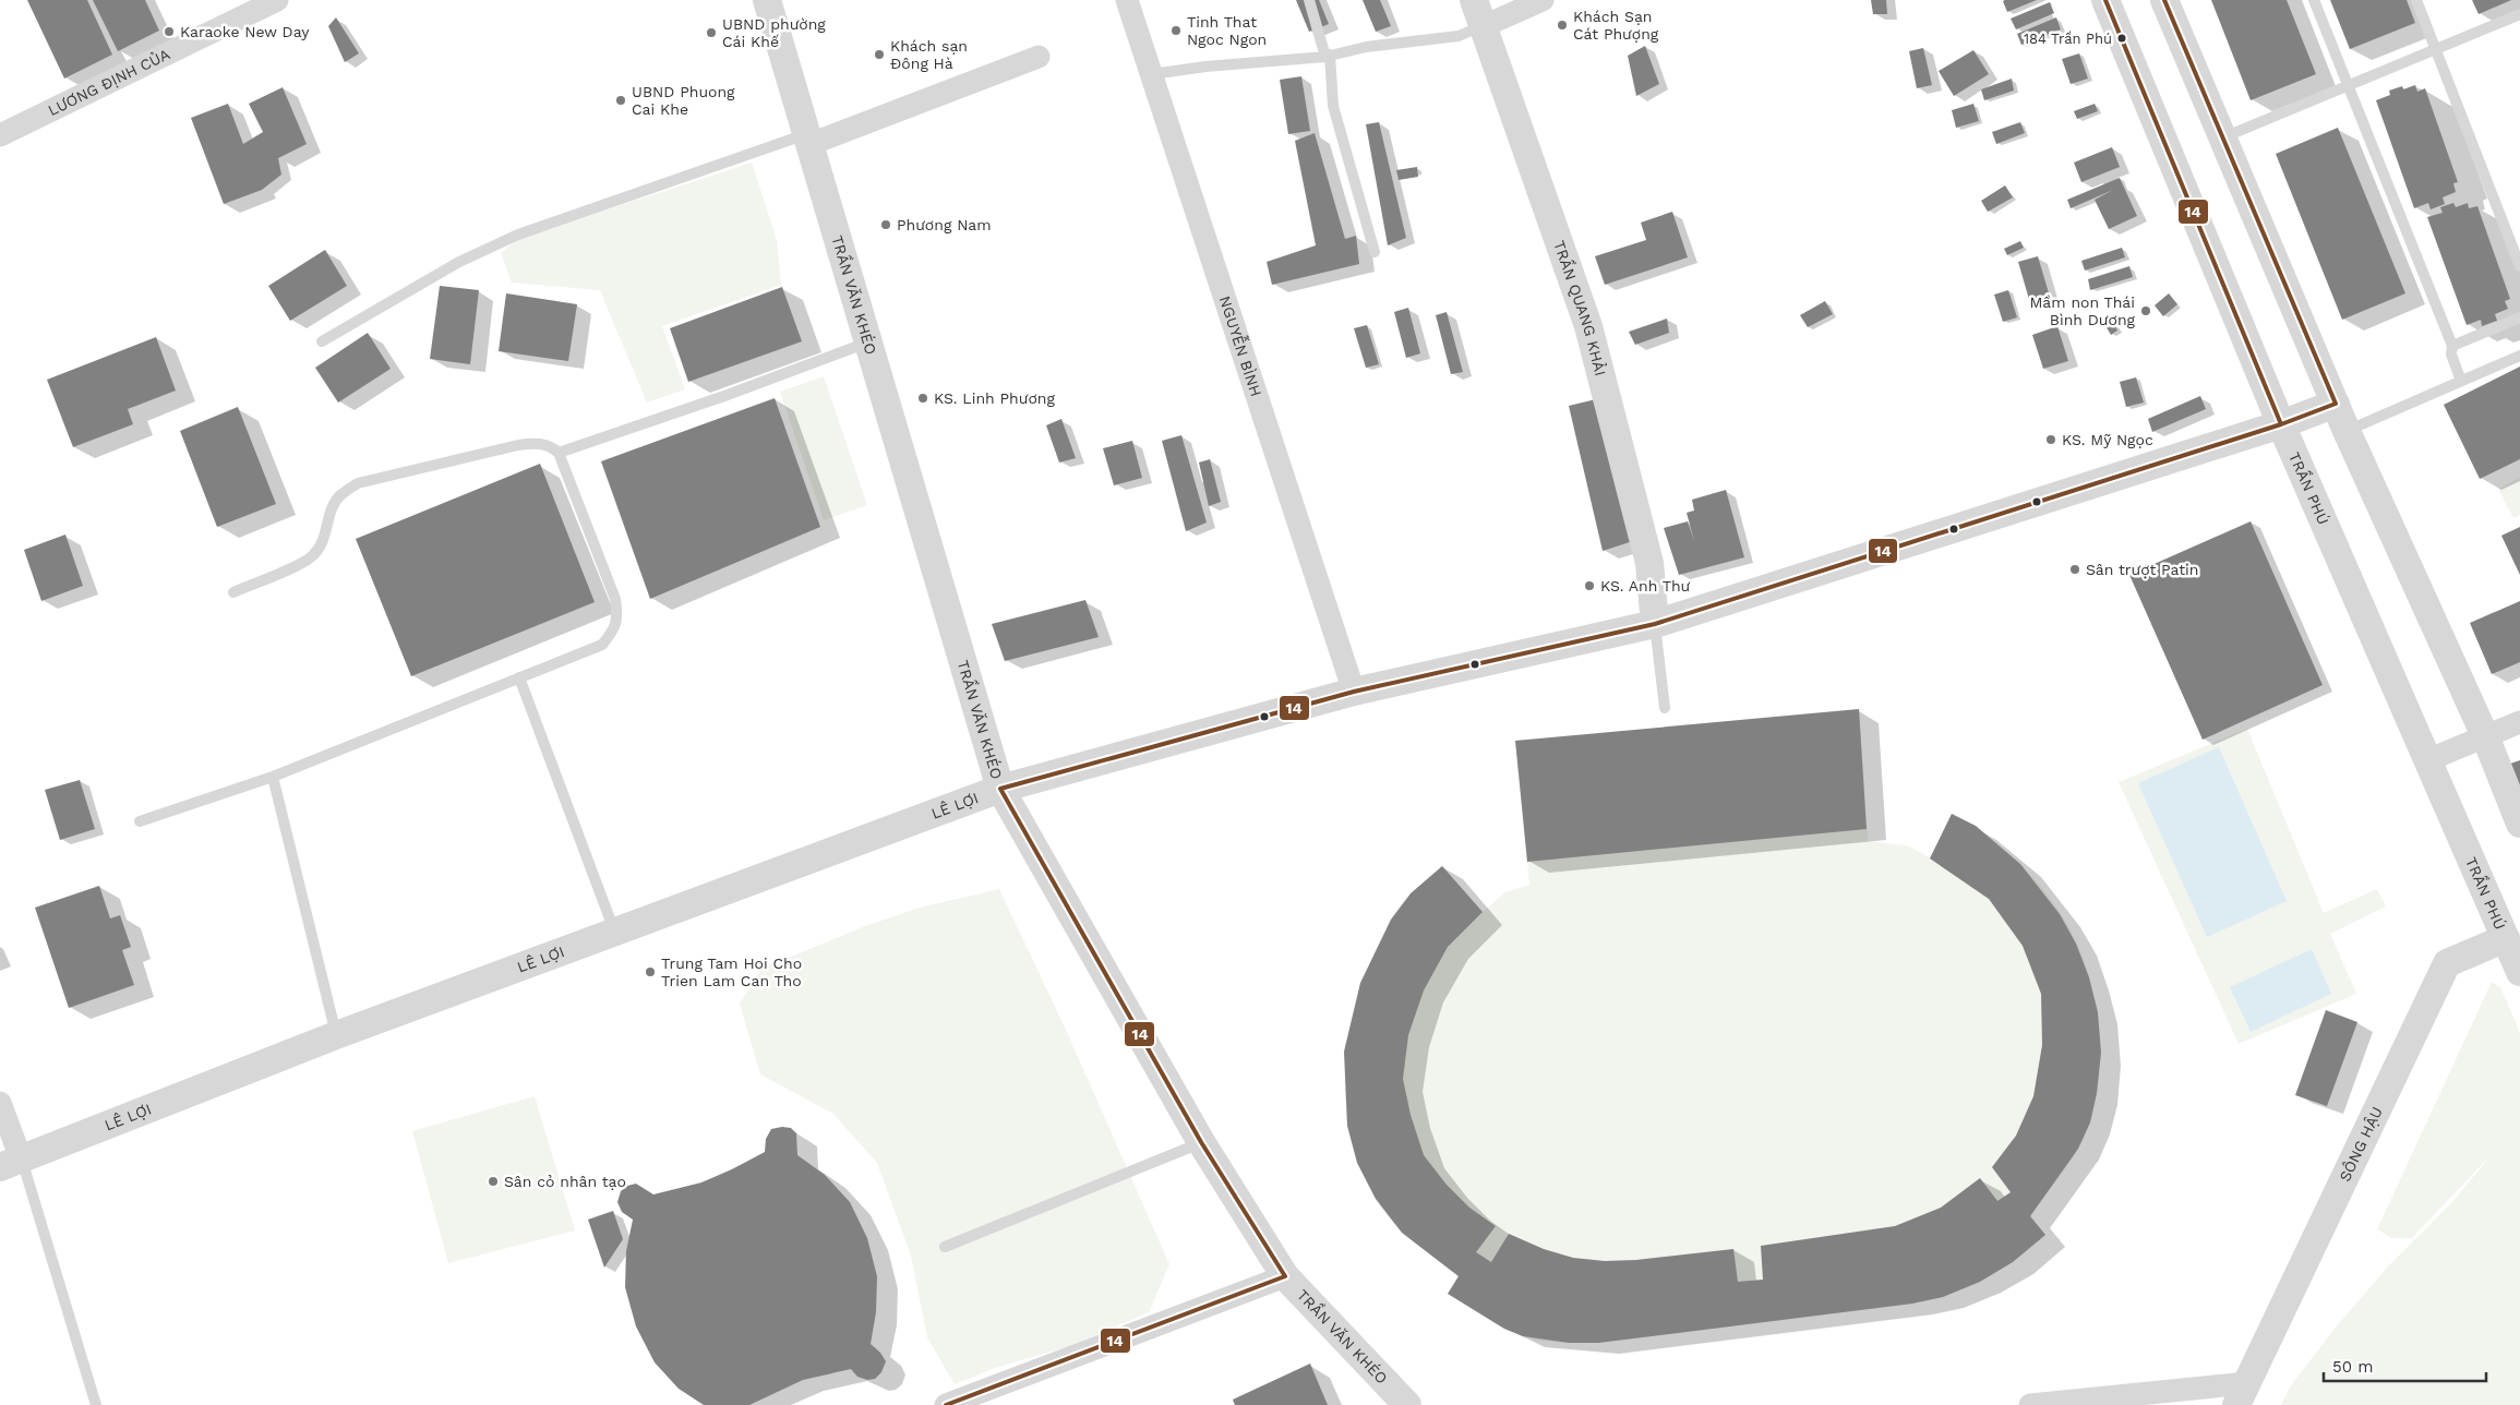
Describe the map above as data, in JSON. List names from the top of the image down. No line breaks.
{"streets":{"street":["LƯƠNG ĐỊNH CỦA","TRẦN VĂN KHÉO","TRẦN QUANG KHẢI","NGUYỄN BÌNH","TRẦN PHÚ","LÊ LỢI","SÔNG HẬU"]},"crossings":[["TRẦN VĂN KHÉO","LÊ LỢI"],["TRẦN QUANG KHẢI","LÊ LỢI"],["NGUYỄN BÌNH","LÊ LỢI"],["TRẦN PHÚ","LÊ LỢI"],["TRẦN PHÚ","SÔNG HẬU"]],"places":["Khách Sạn Cát Phượng","Tinh That Ngoc Ngon","Karaoke New Day","UBND phường Cái Khế","184 Trần Phú","Khách sạn Đông Hà","UBND Phuong Cai Khe","Phương Nam","Mầm non Thái Bình Dương","KS. Linh Phương","KS. Mỹ Ngọc","Sân trượt Patin","KS. Anh Thư","Trung Tam Hoi Cho Trien Lam Can Tho","Sân cỏ nhân tạo"],"lines":["transit line 14"],"scale_bar":"50 m"}
